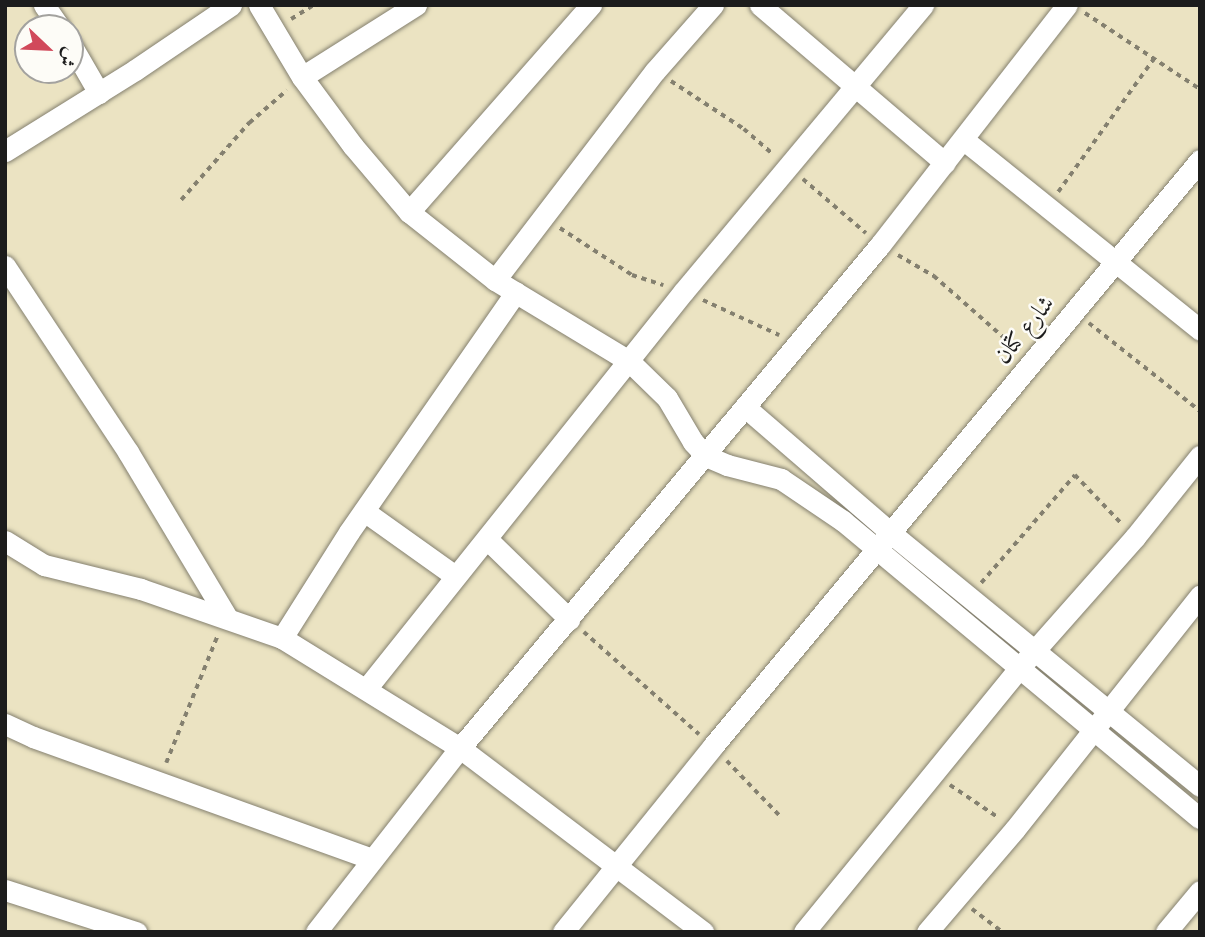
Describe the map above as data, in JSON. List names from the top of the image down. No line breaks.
{"streets":{"street":["شارع كتان"]},"north":"bottom right"}
